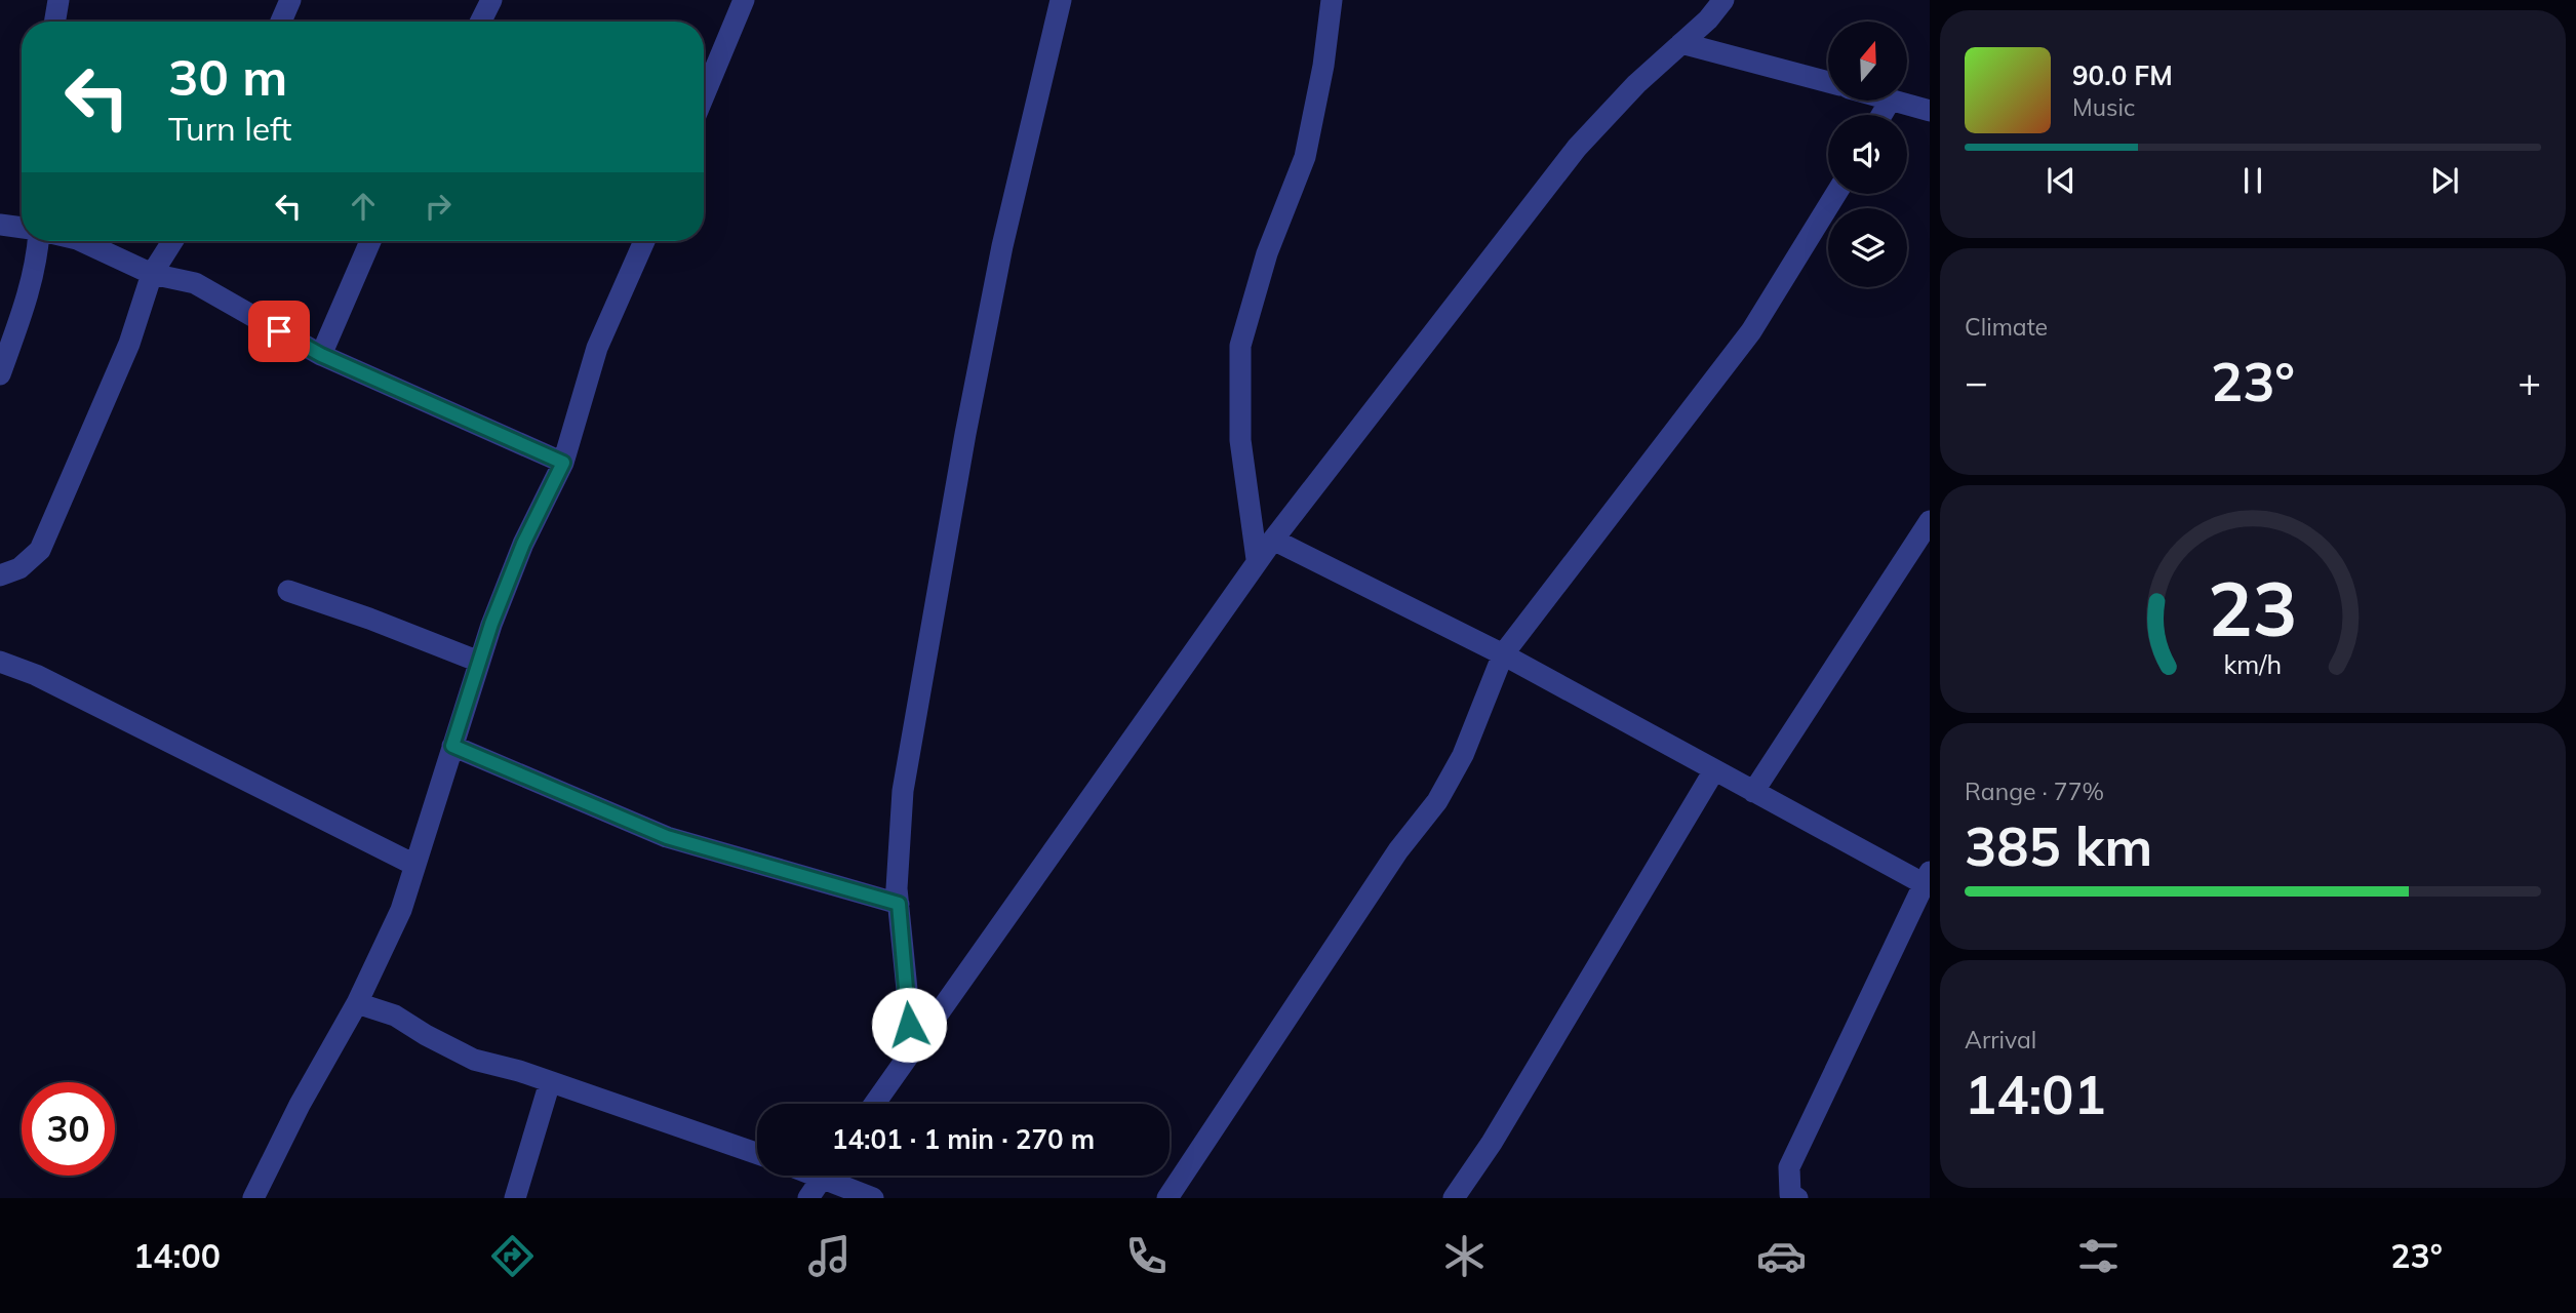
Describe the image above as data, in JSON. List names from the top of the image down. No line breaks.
{"north":"top","page":{"turn":["30 m","Turn left"],"song":["90.0 FM","Music"],"tile":["Climate",["Range · 77%","385 km"],["Arrival","14:01"]],"heat":["−","23°","+"],"limit":"30","trip":"14:01 · 1 min · 270 m","tabs":["14:00","23°"],"gauge":["23","km/h"]}}
